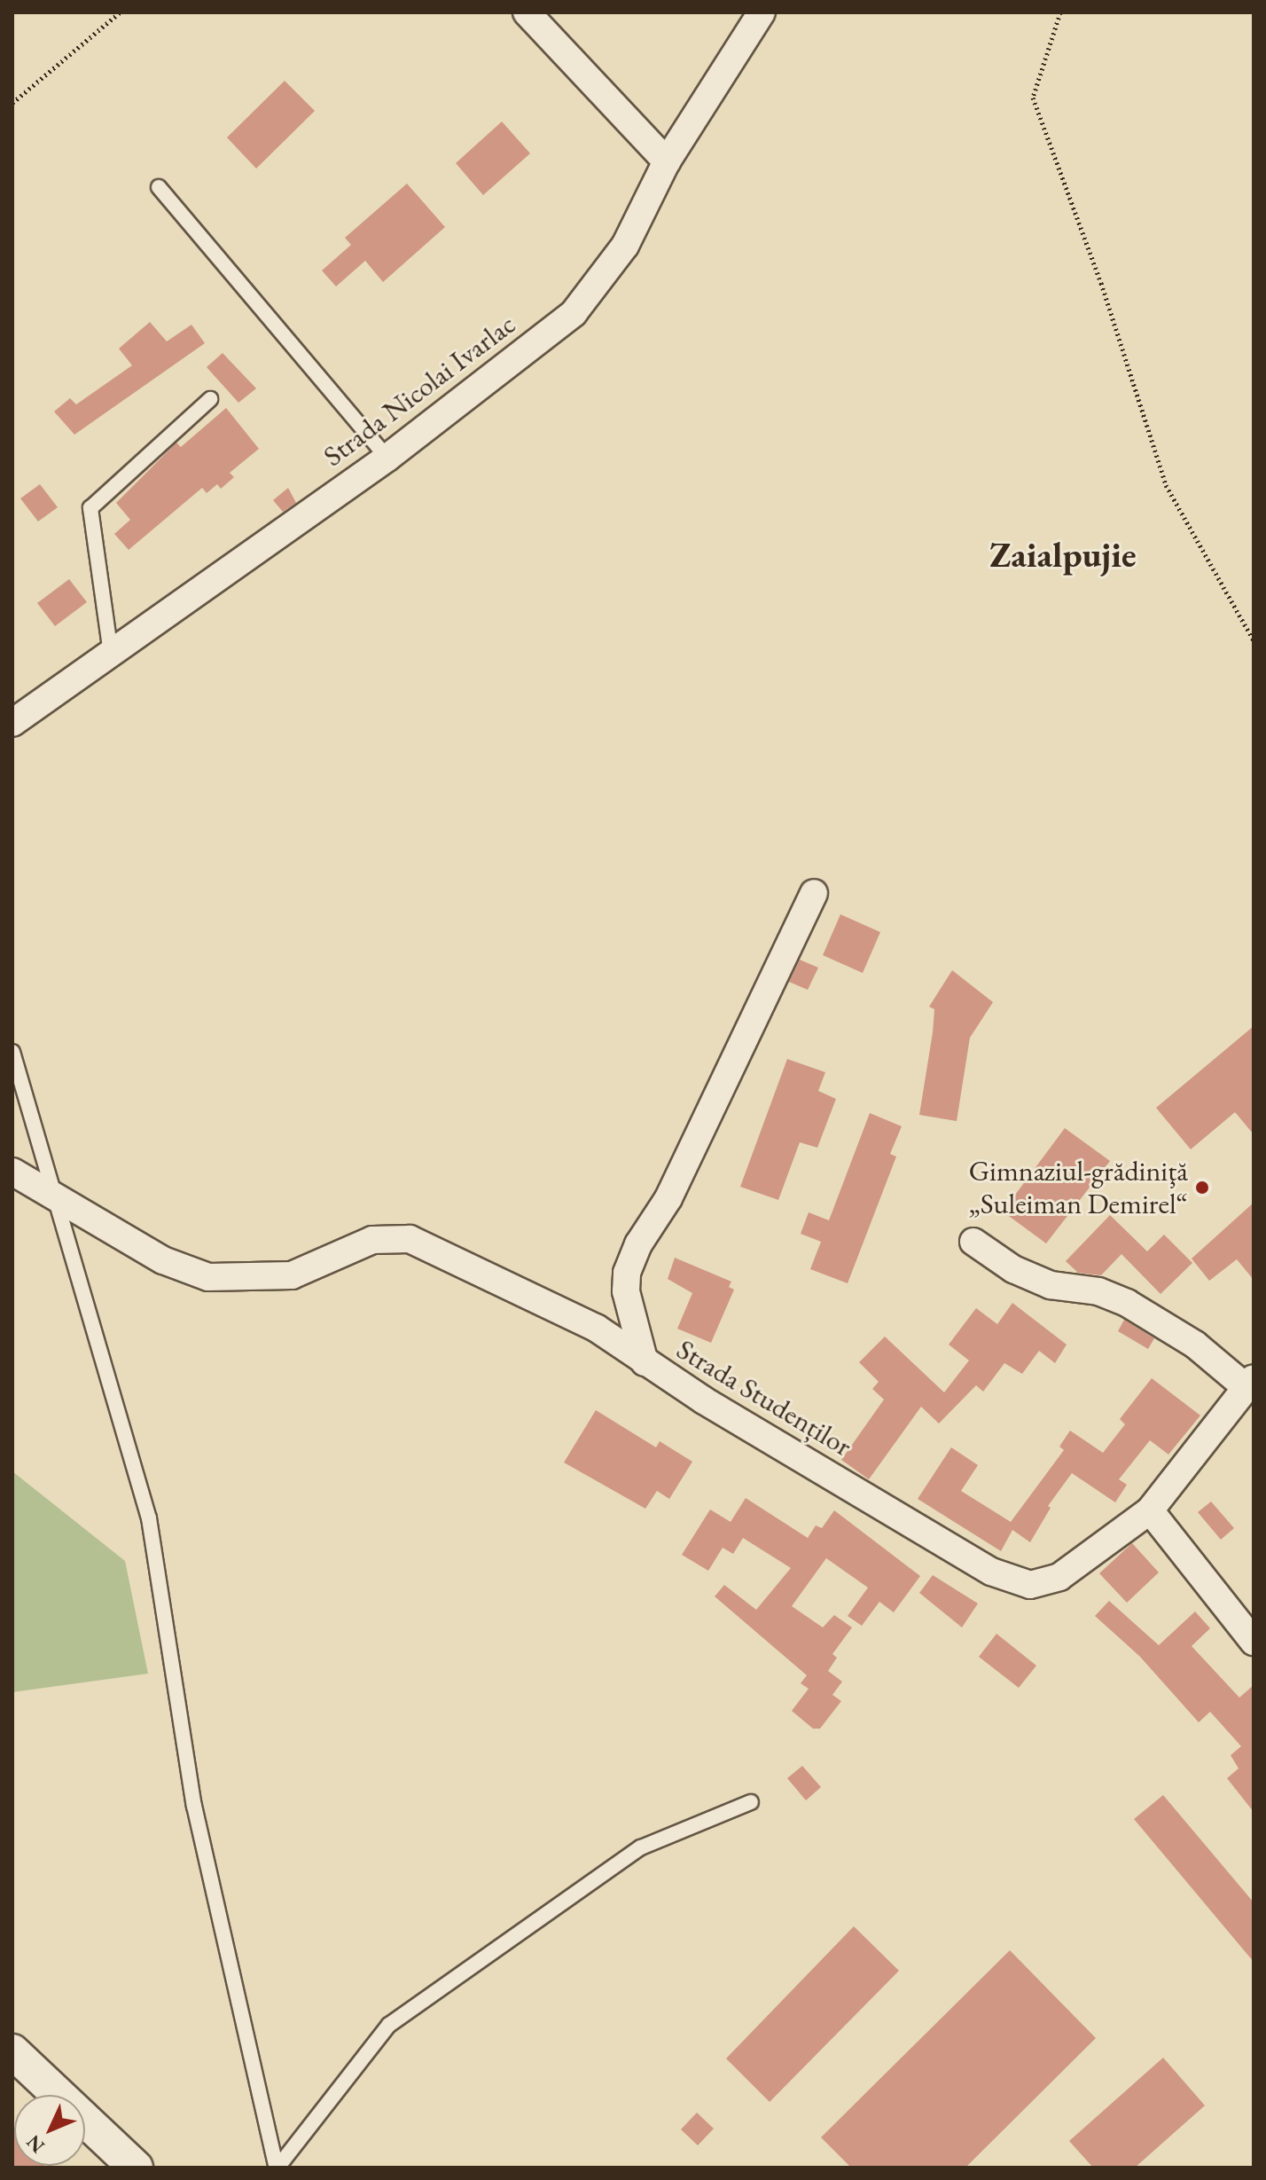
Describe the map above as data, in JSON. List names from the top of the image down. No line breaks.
{"streets":{"street":["Strada Nicolai Ivarlac","Strada Studenților"]},"districts":["Zaialpujie"],"places":["Gimnaziul-grădiniţă „Suleiman Demirel“"],"north":"bottom left"}
